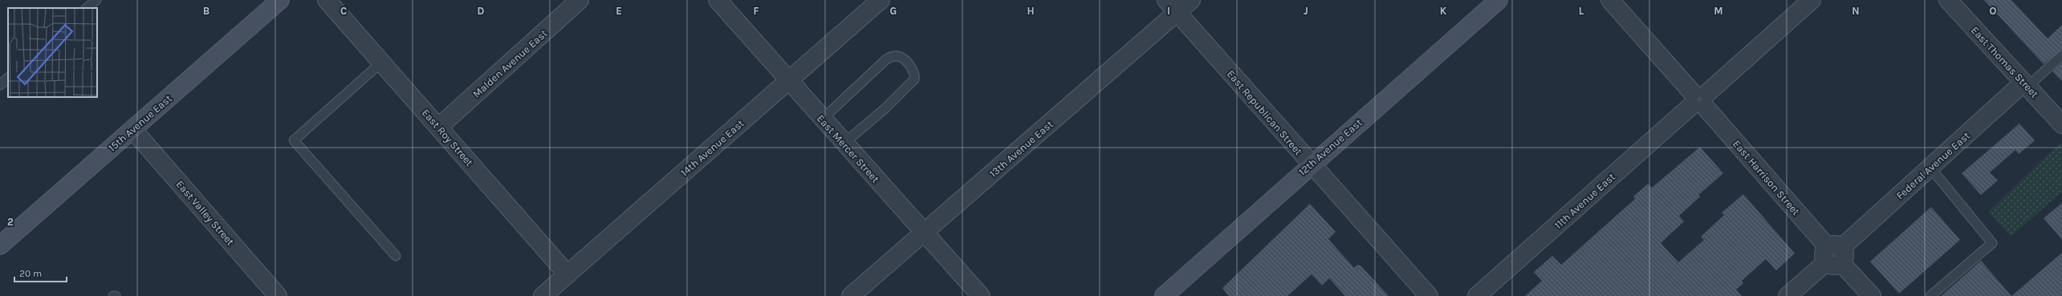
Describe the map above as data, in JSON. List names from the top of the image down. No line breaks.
{"streets":{"street":["East Thomas Street","Malden Avenue East","East Republican Street","15th Avenue East","East Roy Street","12th Avenue East","14th Avenue East","East Mercer Street","13th Avenue East","Federal Avenue East","East Harrison Street","11th Avenue East","East Valley Street"]},"crossings":[["East Thomas Street","Federal Avenue East"],["Malden Avenue East","East Roy Street"],["East Republican Street","12th Avenue East"],["East Republican Street","13th Avenue East"],["15th Avenue East","East Valley Street"],["East Roy Street","14th Avenue East"],["14th Avenue East","East Mercer Street"],["East Mercer Street","13th Avenue East"],["Federal Avenue East","East Harrison Street"],["East Harrison Street","11th Avenue East"]],"scale_bar":"20 m","grid":{"columns":["B","C","D","E","F","G","H","I","J","K","L","M","N","O"],"rows":["2"]}}
